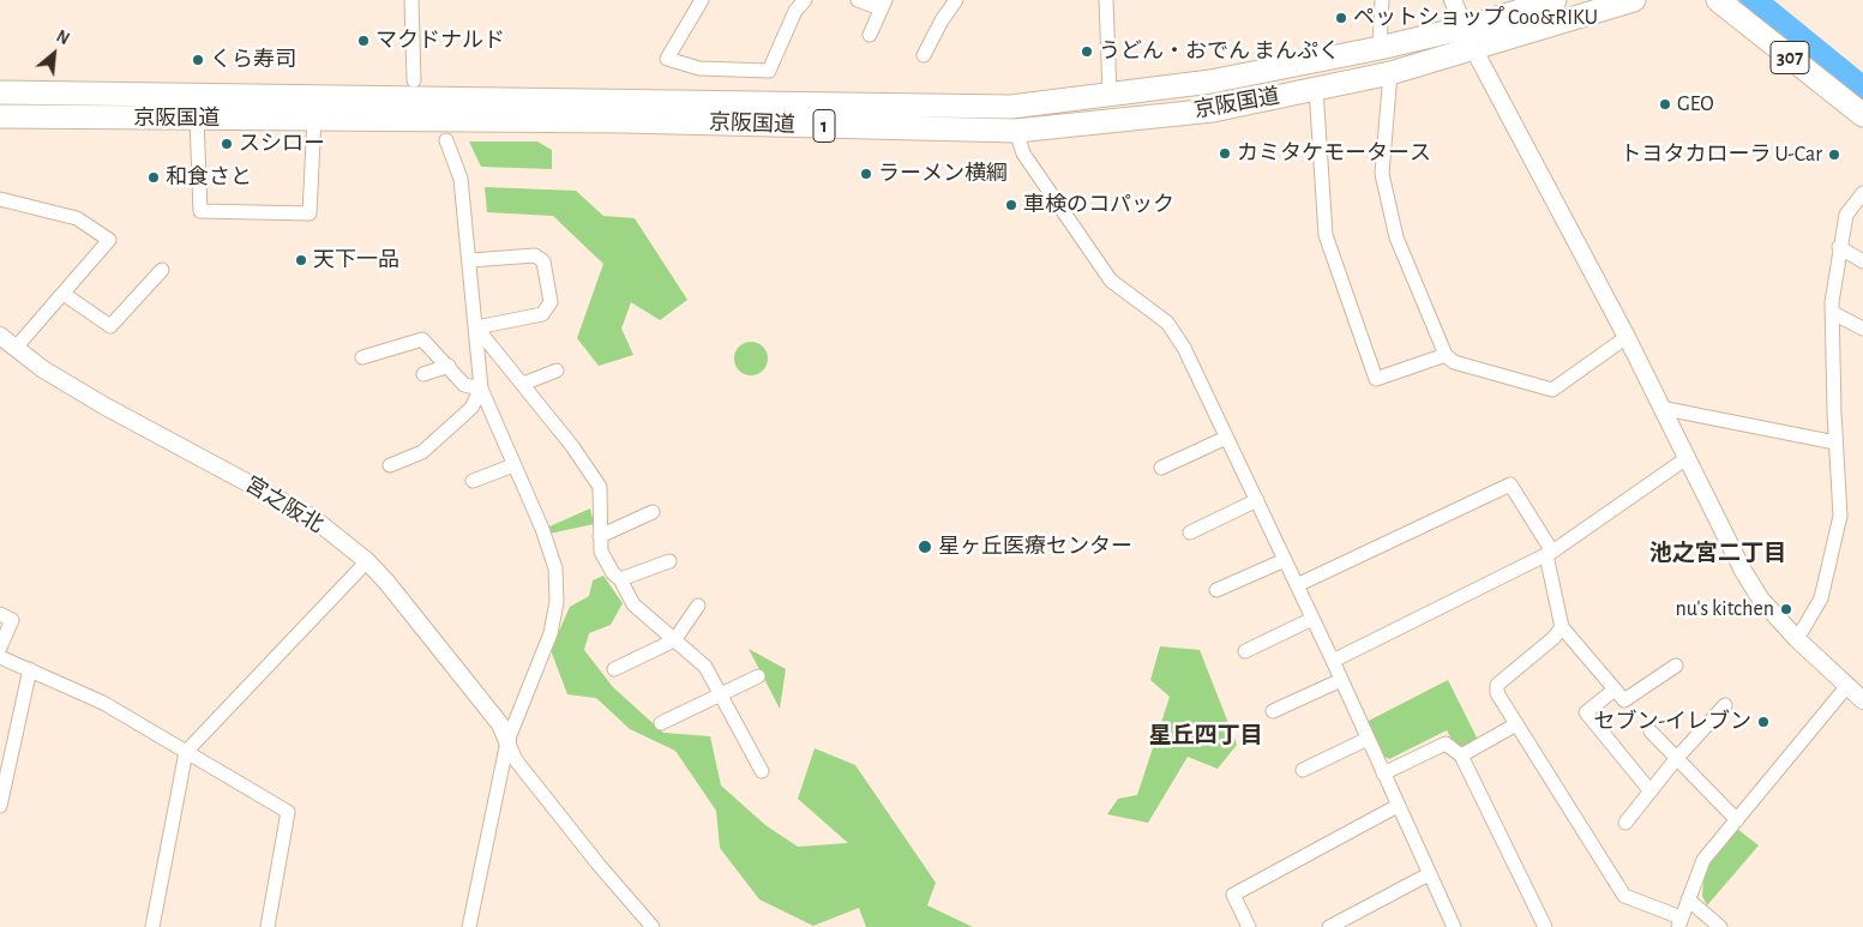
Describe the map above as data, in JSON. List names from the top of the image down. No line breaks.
{"streets":{"highway":["307","京阪国道","1"],"street":["宮之阪北"]},"districts":["池之宮二丁目","星丘四丁目"],"places":["ペットショップ Coo&RIKU","マクドナルド","うどん・おでん まんぷく","くら寿司","GEO","スシロー","カミタケモータース","トヨタカローラ U-Car","ラーメン横綱","和食さと","車検のコパック","天下一品","星ヶ丘医療センター","nu's kitchen","セブン-イレブン"],"north":"top right"}
